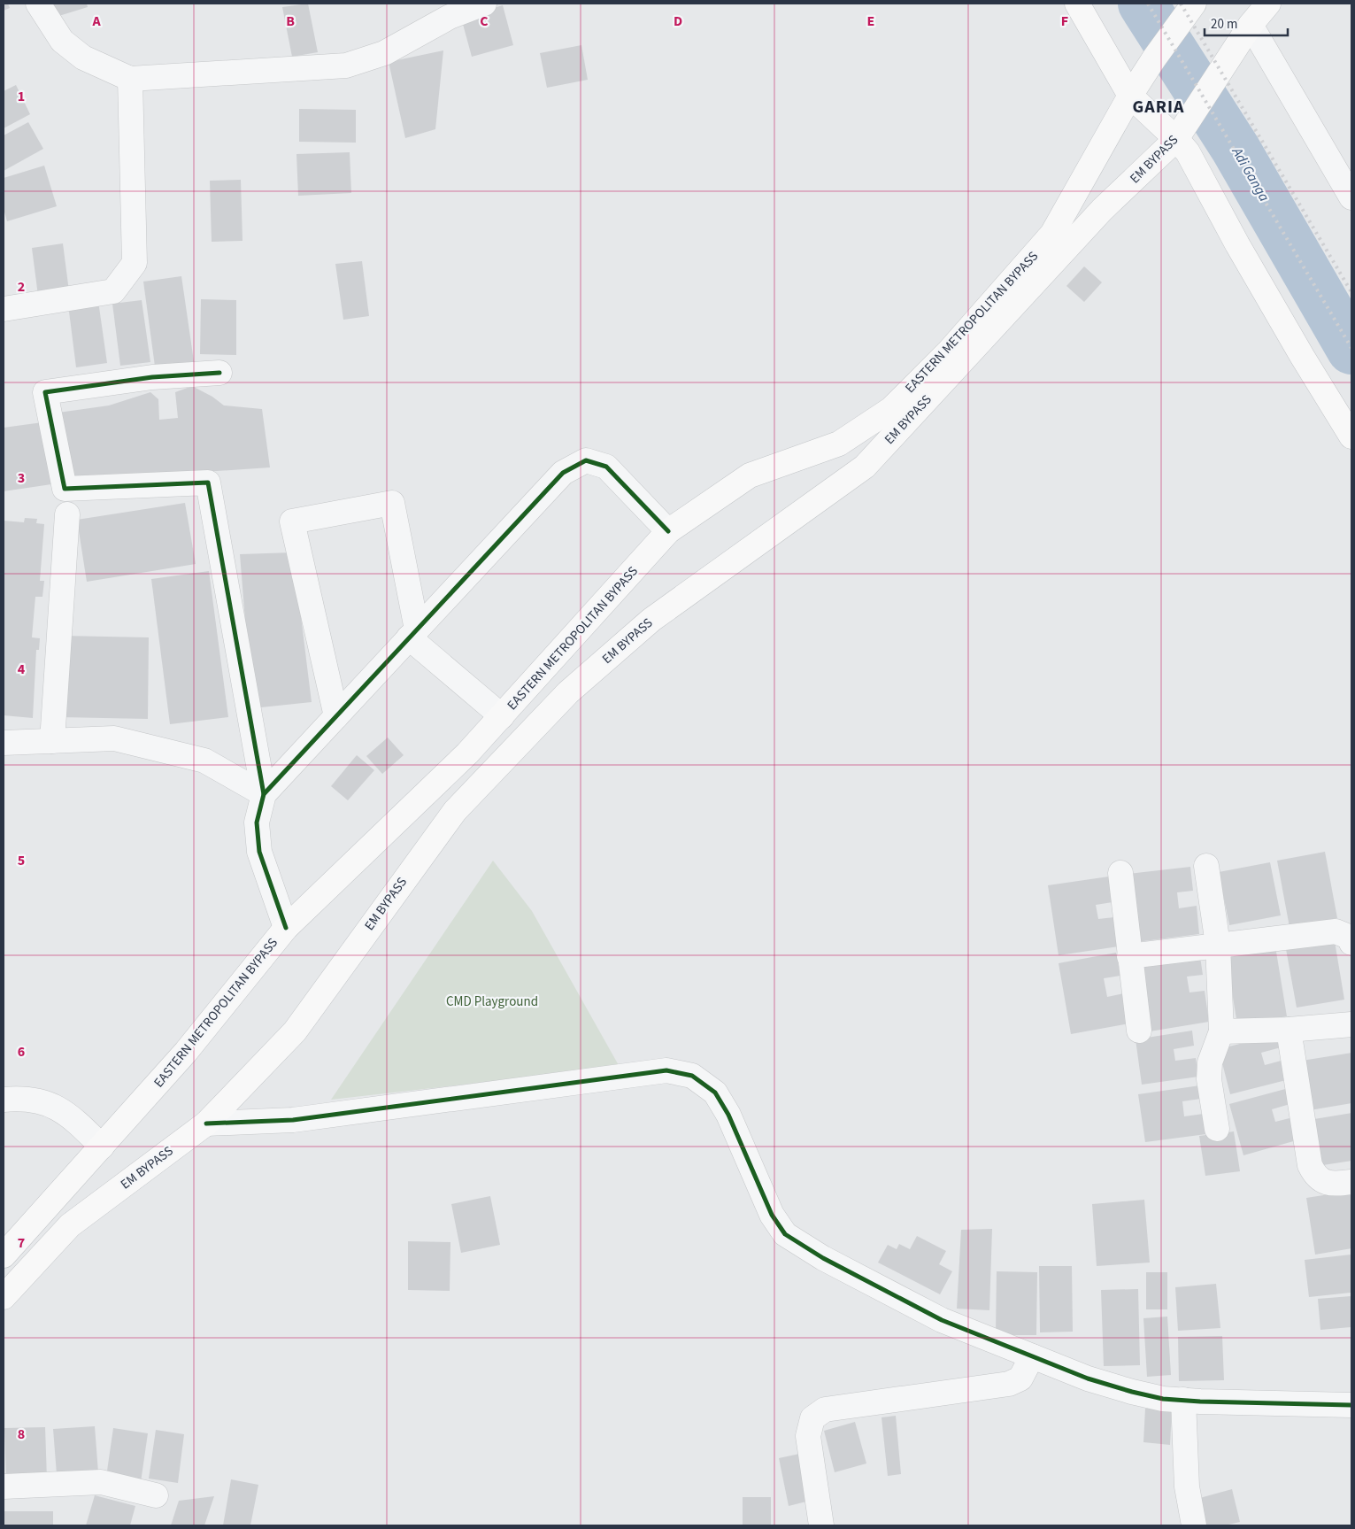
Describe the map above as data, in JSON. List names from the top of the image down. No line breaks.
{"streets":{"main road":["EM BYPASS","EASTERN METROPOLITAN BYPASS"]},"districts":["GARIA"],"water":["Adi Ganga"],"parks":["CMD Playground"],"scale_bar":"20 m","grid":{"columns":["A","B","C","D","E","F"],"rows":["1","2","3","4","5","6","7","8"]}}
